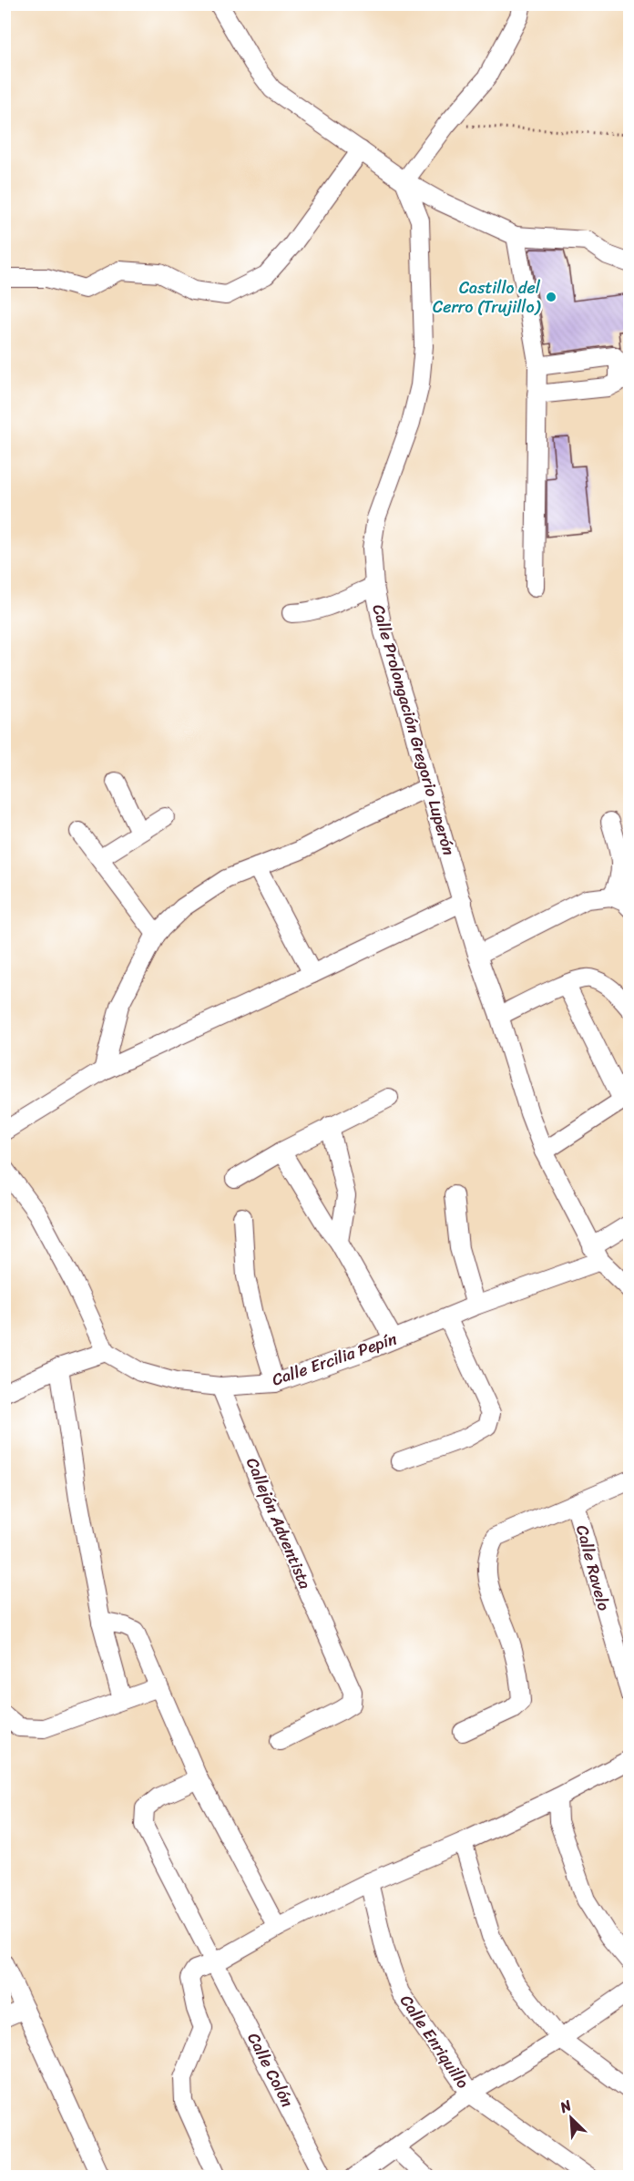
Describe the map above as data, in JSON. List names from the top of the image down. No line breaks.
{"streets":{"street":["Calle Prolongación Gregorio Luperón","Calle Ercilia Pepín","Callejón Adventista","Calle Ravelo","Calle Enriquillo","Calle Colón"]},"crossings":[["Calle Prolongación Gregorio Luperón","Calle Ercilia Pepín"],["Calle Ercilia Pepín","Callejón Adventista"]],"places":["Castillo del Cerro (Trujillo)"],"north":"top left"}
